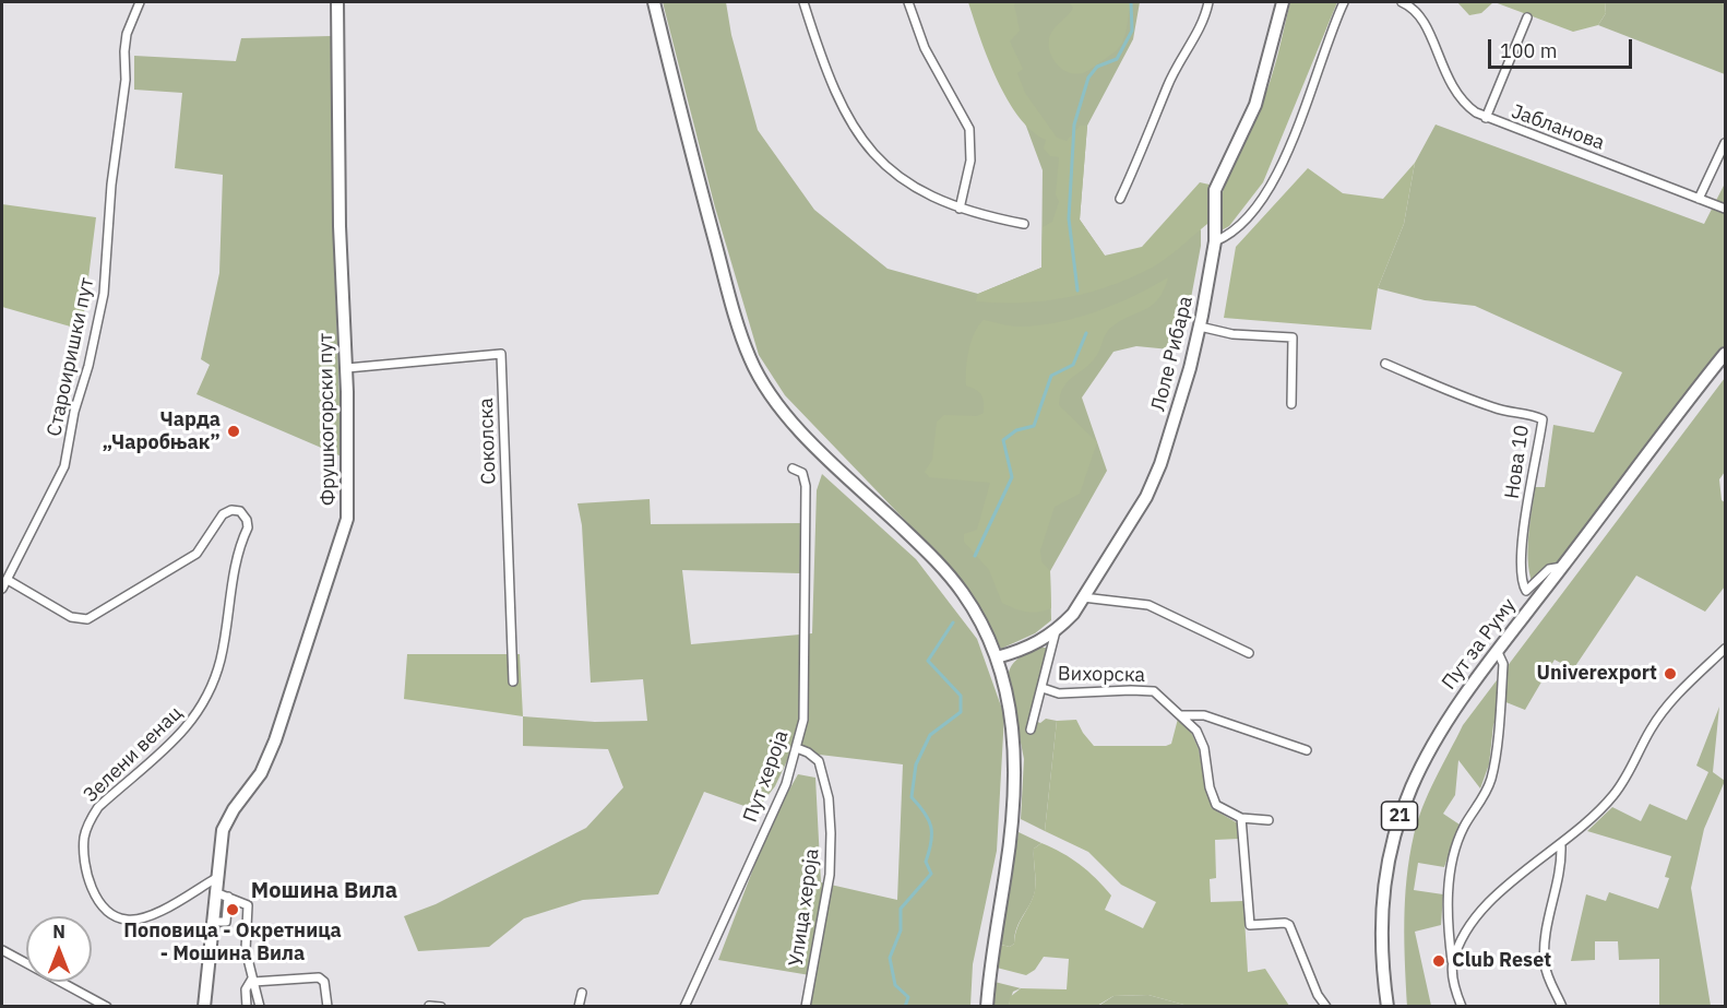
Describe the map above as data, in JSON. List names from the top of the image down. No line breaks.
{"streets":{"main road":["Лоле Рибара","Фрушкогорски пут","Пут за Руму","21"],"street":["Јабланова","Староиришки пут","Соколска","Нова 10","Вихорска","Зелени венац","Пут хероја","Улица хероја"]},"crossings":[["Староиришки пут","Зелени венац"],["Фрушкогорски пут","Соколска"],["Фрушкогорски пут","Зелени венац"],["Нова 10","Пут за Руму"],["Пут хероја","Улица хероја"]],"districts":["Мошина Вила"],"places":["Чарда „Чаробњак”","Univerexport","Поповица - Окретница - Мошина Вила","Club Reset"],"scale_bar":"100 m","north":"top"}
